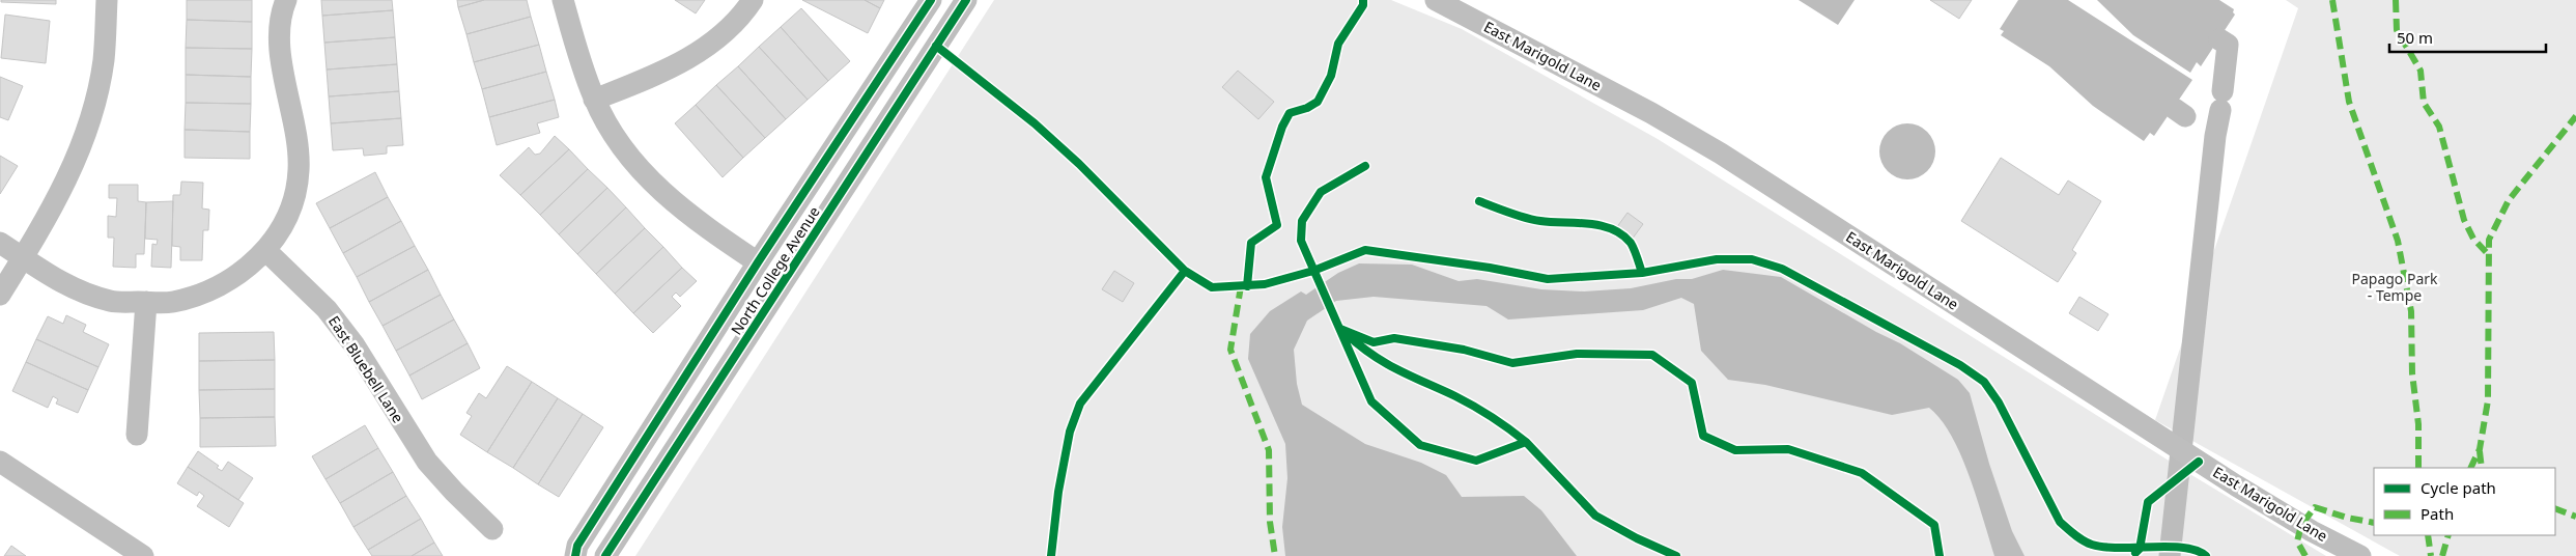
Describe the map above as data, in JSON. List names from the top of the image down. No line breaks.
{"streets":{"street":["East Marigold Lane","North College Avenue","East Bluebell Lane"]},"parks":["Papago Park - Tempe"],"legend":["Cycle path","Path"],"scale_bar":"50 m"}
